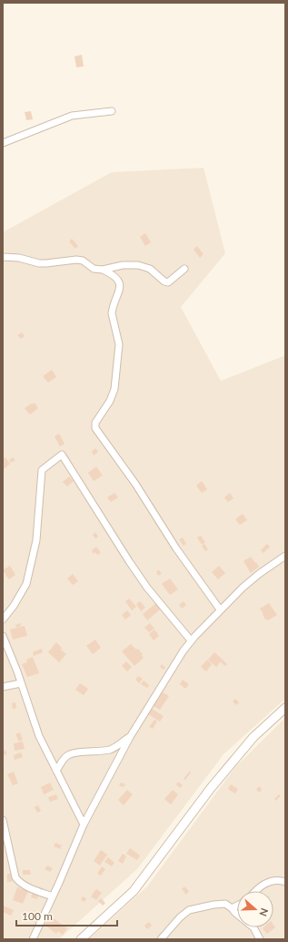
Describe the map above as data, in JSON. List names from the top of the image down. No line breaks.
{"scale_bar":"100 m","north":"right"}
